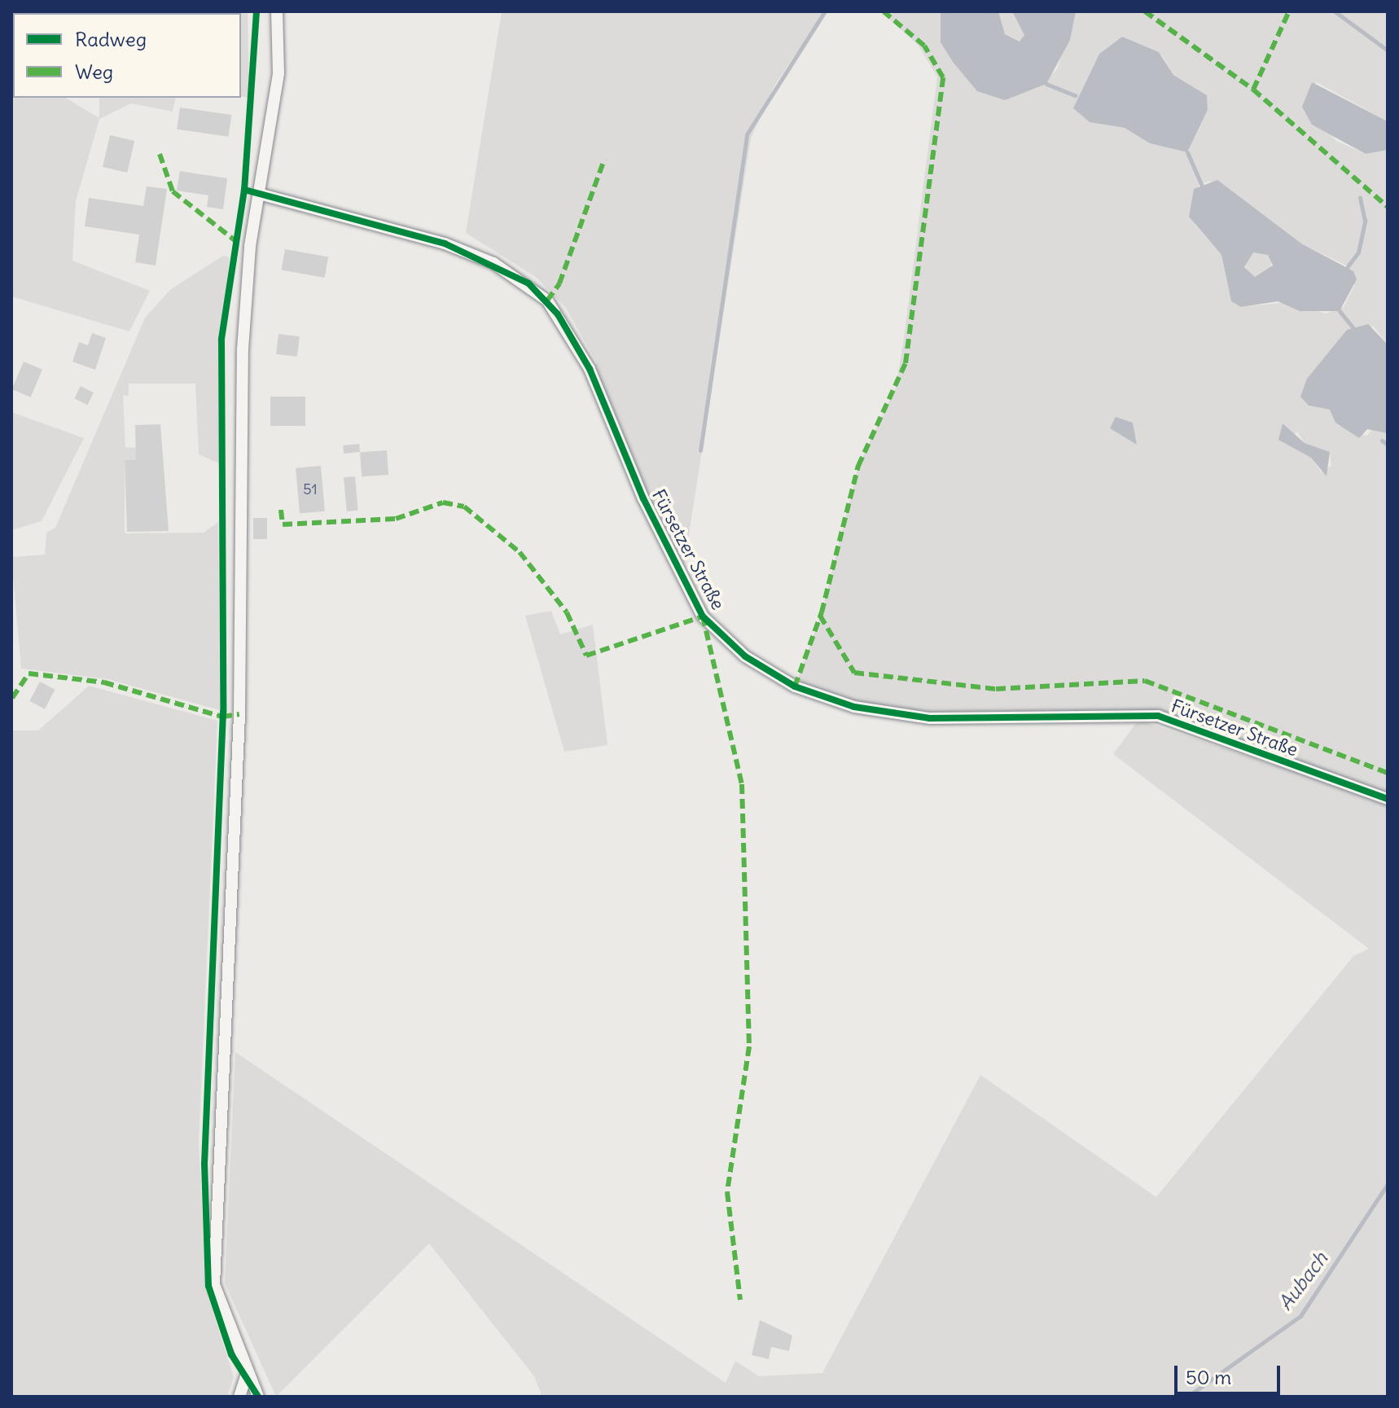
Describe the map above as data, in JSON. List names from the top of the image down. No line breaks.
{"streets":{"street":["Fürsetzer Straße"]},"water":["Aubach"],"house_numbers":["51"],"legend":["Radweg","Weg"],"scale_bar":"50 m"}
